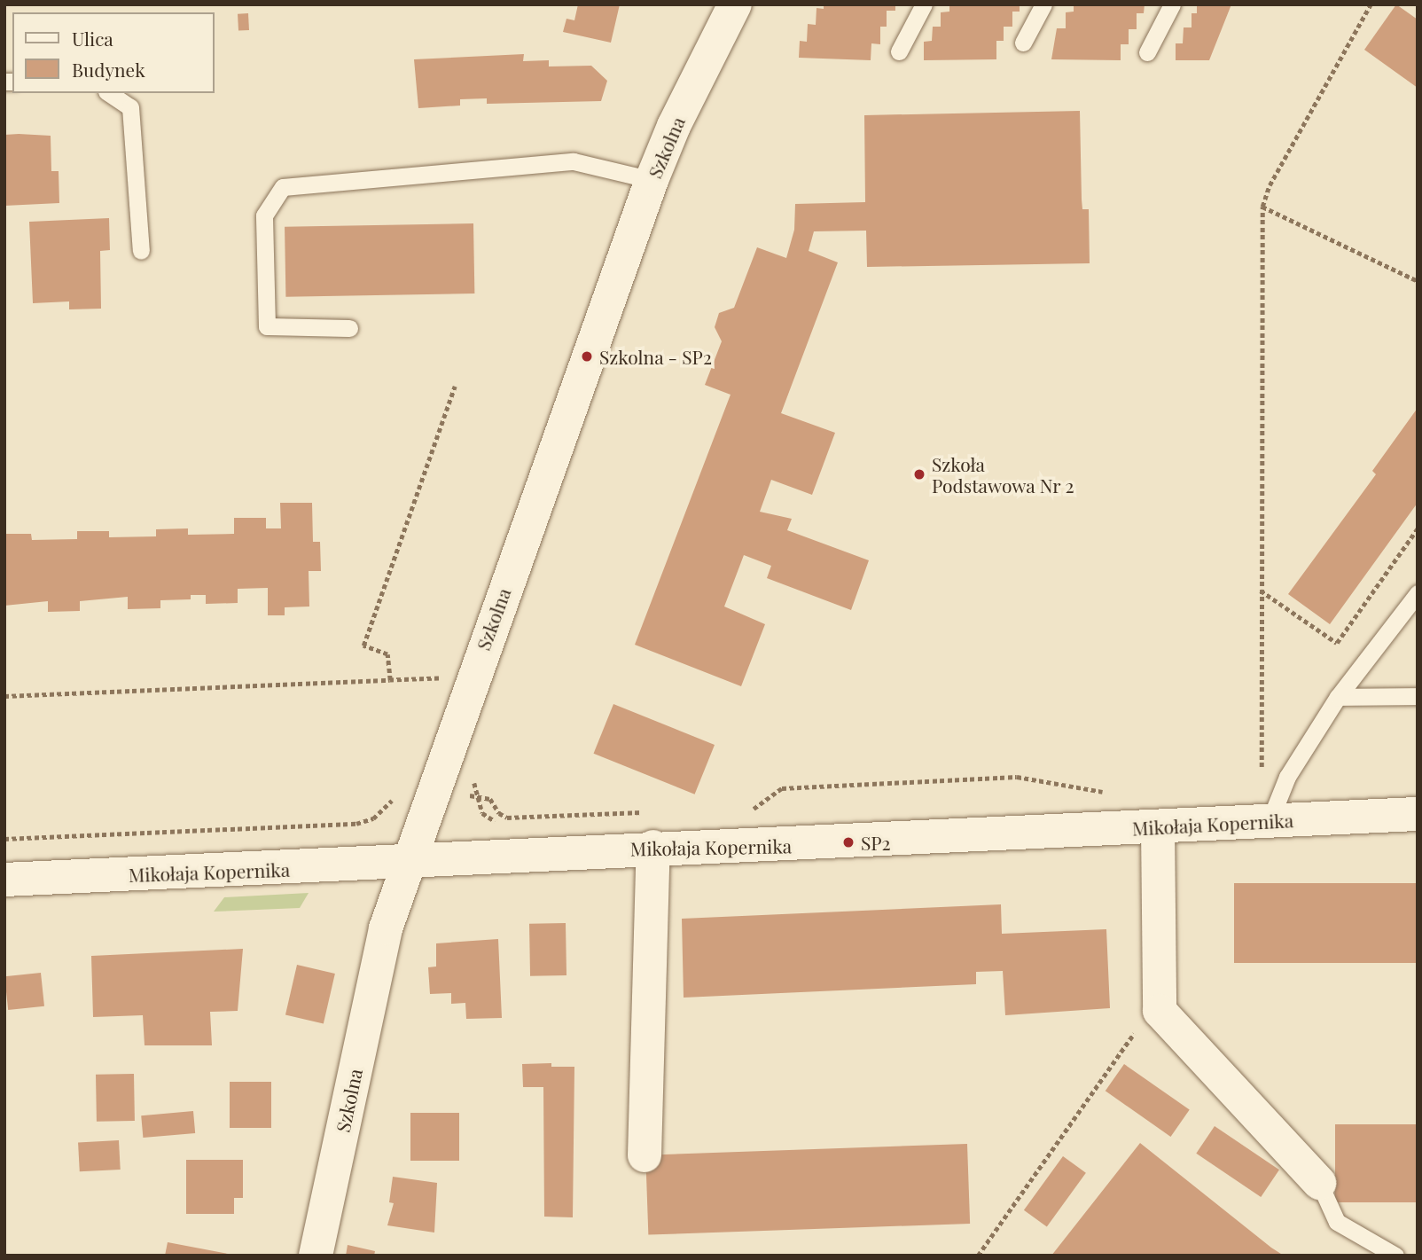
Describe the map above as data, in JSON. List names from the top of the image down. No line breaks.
{"streets":{"street":["Szkolna","Mikołaja Kopernika"]},"crossings":[["Szkolna","Mikołaja Kopernika"]],"places":["Szkolna - SP2","Szkoła Podstawowa Nr 2","SP2"],"legend":["Ulica","Budynek"]}
